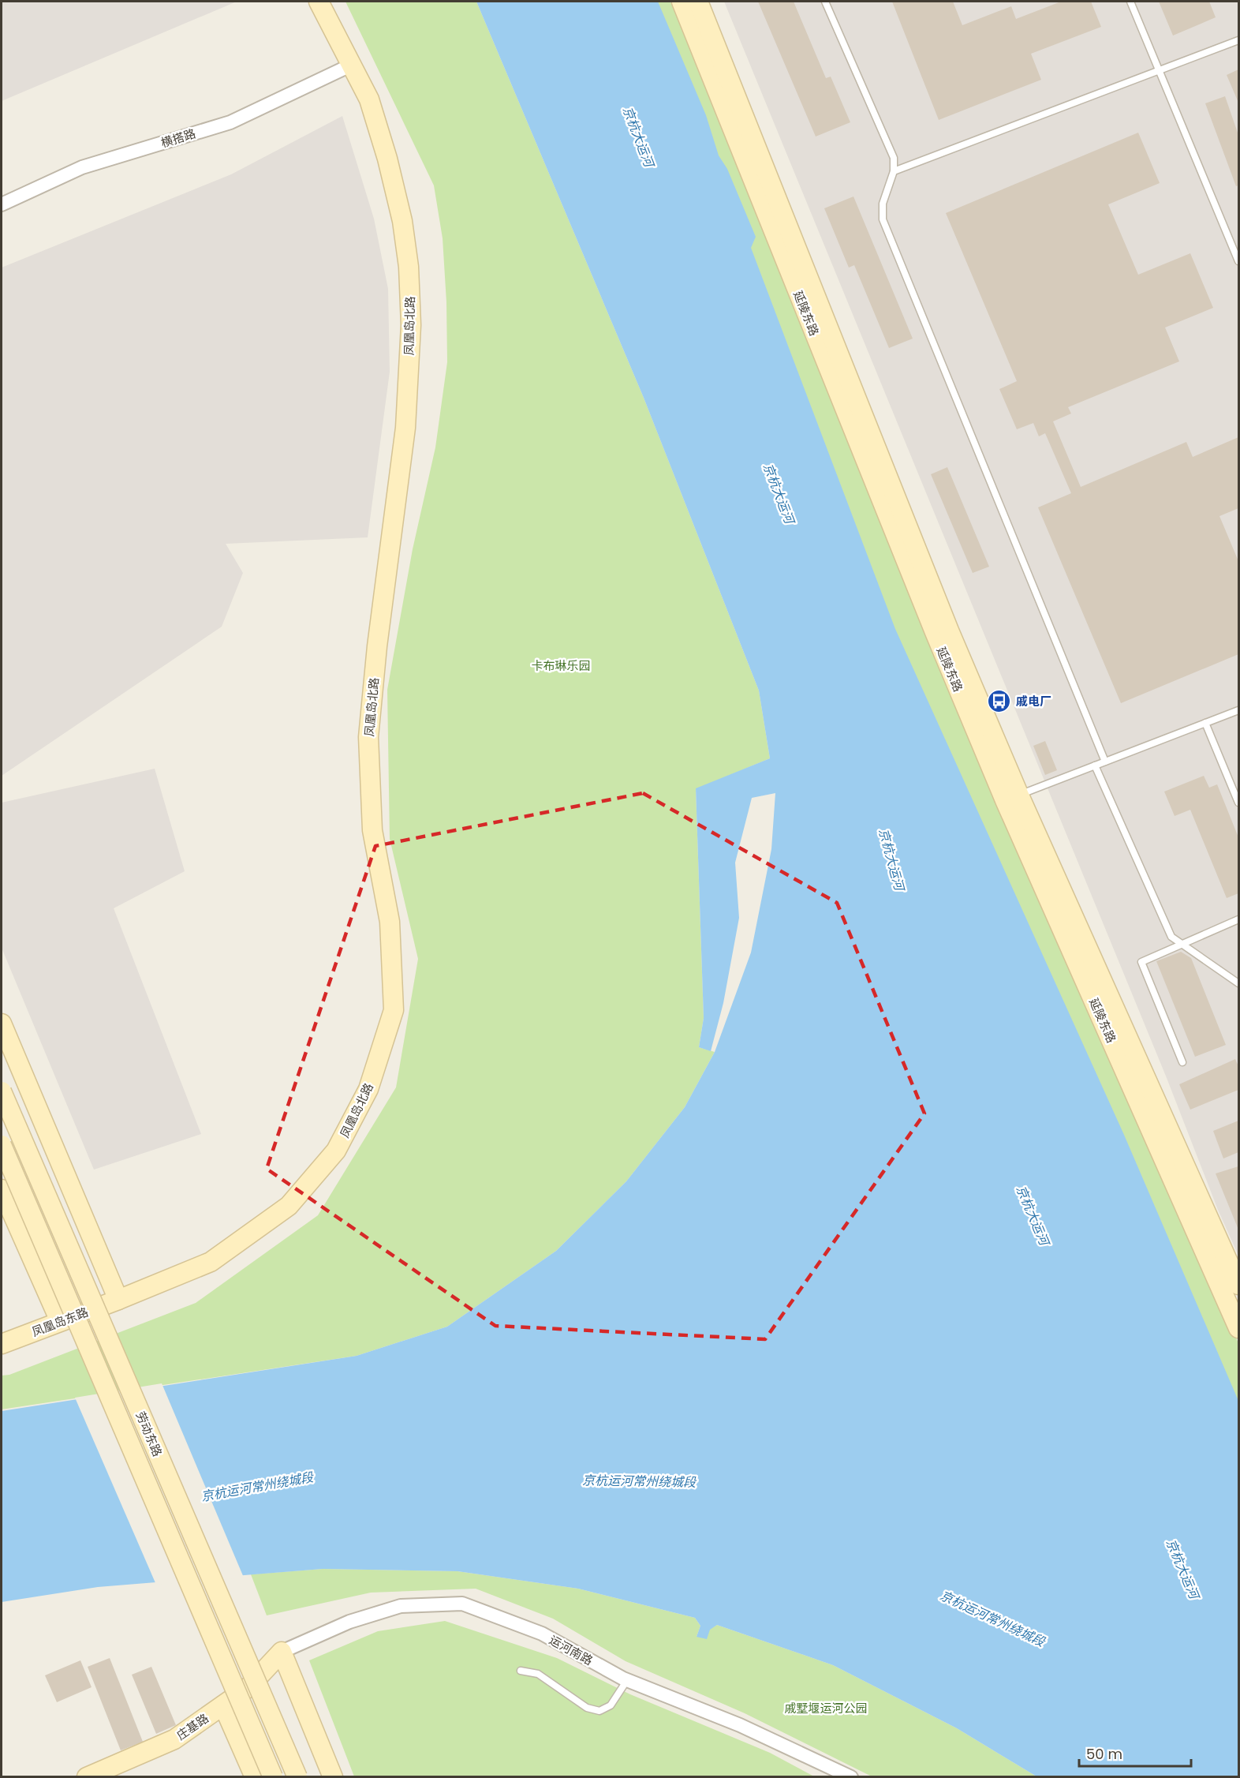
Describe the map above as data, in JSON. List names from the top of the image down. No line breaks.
{"streets":{"main road":["延陵东路","凤凰岛北路","凤凰岛东路","劳动东路","庄基路"],"street":["横搭路","运河南路"]},"crossings":[["横搭路","凤凰岛北路"],["凤凰岛北路","凤凰岛东路"],["运河南路","庄基路"]],"water":["京杭大运河","京杭运河常州绕城段"],"parks":["卡布琳乐园","戚墅堰运河公园"],"places":{"bus stop":["戚电厂"]},"scale_bar":"50 m"}
